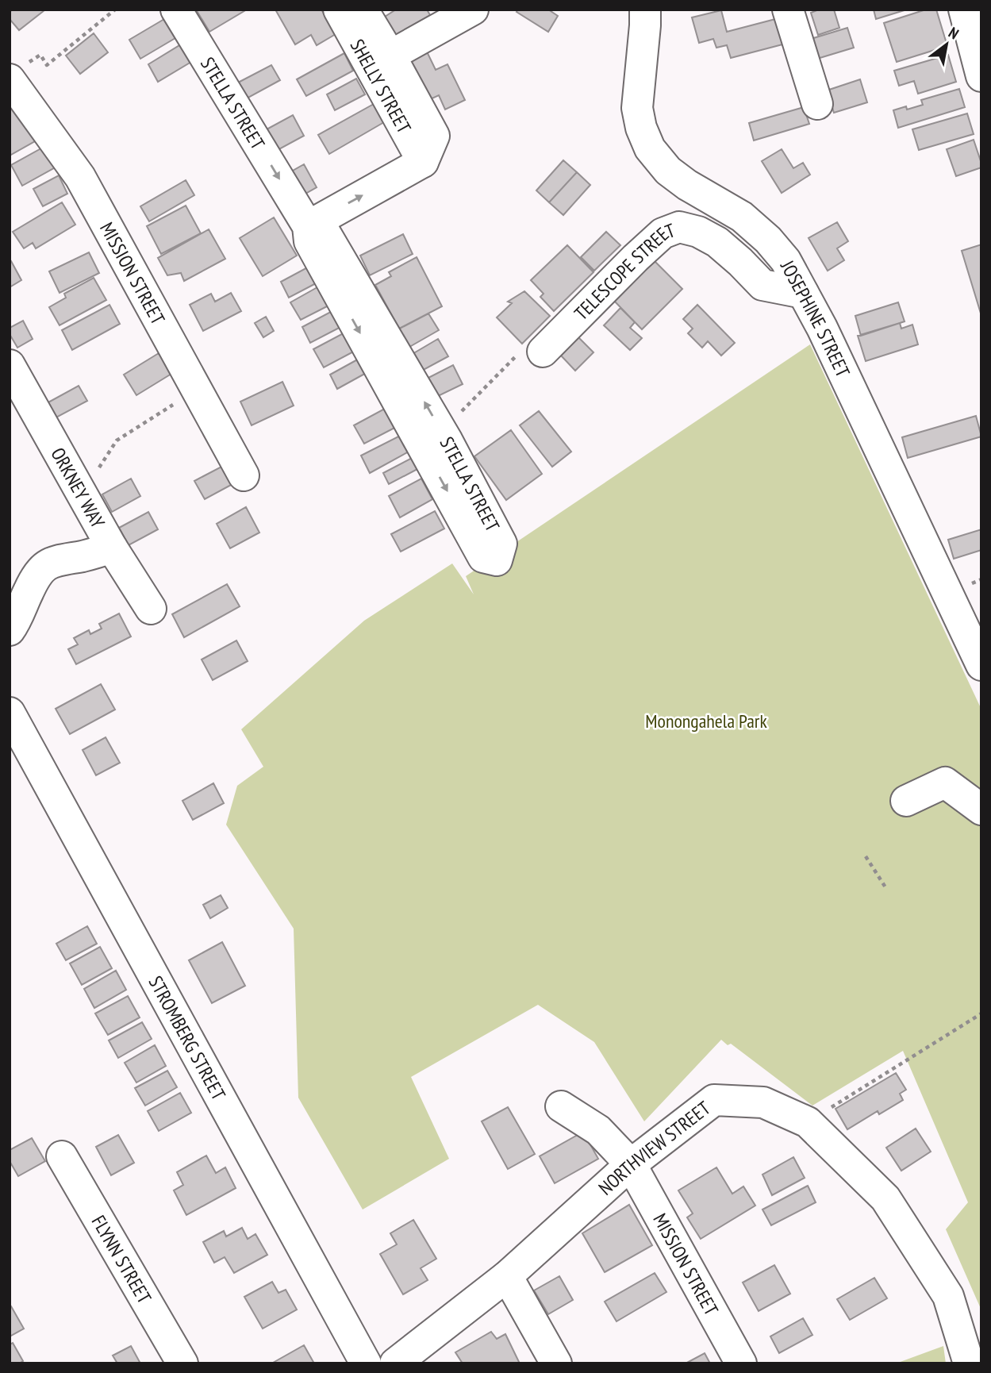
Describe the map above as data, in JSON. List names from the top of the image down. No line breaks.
{"streets":{"street":["SHELLY STREET","STELLA STREET","MISSION STREET","TELESCOPE STREET","JOSEPHINE STREET","ORKNEY WAY","STROMBERG STREET","NORTHVIEW STREET","FLYNN STREET"]},"crossings":[["MISSION STREET","NORTHVIEW STREET"],["TELESCOPE STREET","JOSEPHINE STREET"]],"parks":["Monongahela Park"],"north":"top right"}
